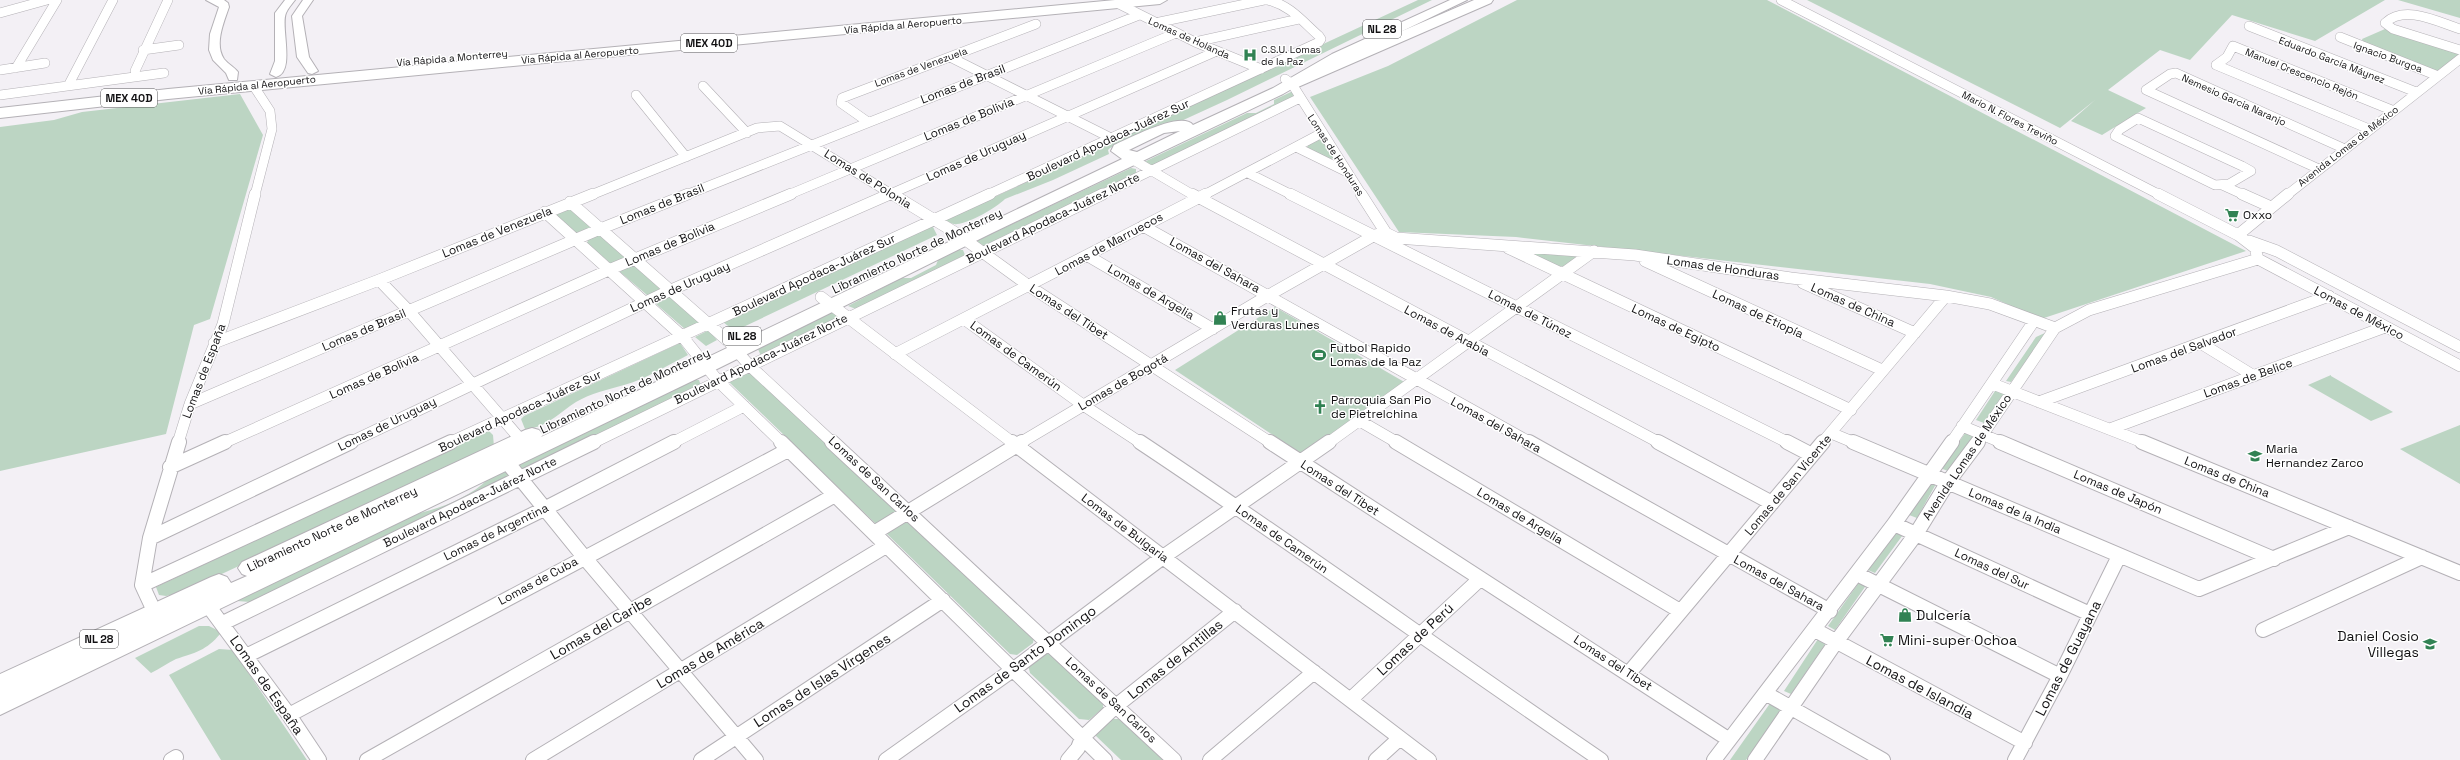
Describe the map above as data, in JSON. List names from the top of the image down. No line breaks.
{"streets":{"highway":["Vía Rápida al Aeropuerto","MEX 40D","Vía Rápida a Monterrey"],"main road":["NL 28","Libramiento Norte de Monterrey"],"street":["Lomas de Holanda","Ignacio Burgoa","Eduardo García Máynez","Lomas de Venezuela","Manuel Crescencio Rejón","Lomas de Brasil","Nemesio Garcia Naranjo","Mario N. Flores Treviño","Lomas de Bolivia","Boulevard Apodaca-Juárez Sur","Avenida Lomas de México","Lomas de Honduras","Lomas de Uruguay","Lomas de Polonia","Boulevard Apodaca-Juárez Norte","Lomas de Marruecos","Lomas del Sahara","Lomas de Argelia","Lomas de China","Lomas del Tíbet","Lomas de México","Lomas de Túnez","Lomas de Etiopía","Lomas de Egipto","Lomas de Arabia","Lomas del Salvador","Lomas de Camerún","Lomas de España","Lomas de Belice","Lomas de Bogotá","Lomas de San Carlos","Lomas de San Vicente","Lomas de Japón","Lomas de la India","Lomas de Bulgaria","Lomas de Argentina","Lomas del Sur","Lomas de Cuba","Lomas del Caribe","Lomas de Perú","Lomas de América","Lomas de Guayana","Lomas de Santo Domingo","Lomas de Antillas","Lomas de Islas Vírgenes","Lomas de Islandia"]},"crossings":[["Vía Rápida al Aeropuerto","Lomas de Holanda"],["Vía Rápida al Aeropuerto","Lomas de España"],["Lomas de Holanda","Lomas de Brasil"],["Lomas de Holanda","Lomas de Bolivia"],["Lomas de Holanda","Boulevard Apodaca-Juárez Sur"],["Lomas de Holanda","Lomas de Uruguay"],["Ignacio Burgoa","Avenida Lomas de México"],["Eduardo García Máynez","Avenida Lomas de México"],["Lomas de Venezuela","Lomas de Brasil"],["Lomas de Venezuela","Lomas de Polonia"],["Lomas de Venezuela","Lomas de España"],["Lomas de Venezuela","Lomas de San Carlos"],["Manuel Crescencio Rejón","Avenida Lomas de México"],["Lomas de Brasil","Lomas de Polonia"],["Lomas de Brasil","Lomas de España"],["Lomas de Brasil","Lomas de San Carlos"],["Nemesio Garcia Naranjo","Avenida Lomas de México"],["Mario N. Flores Treviño","Avenida Lomas de México"],["Lomas de Bolivia","Lomas de Polonia"],["Lomas de Bolivia","Lomas de España"],["Lomas de Bolivia","Lomas de San Carlos"],["Boulevard Apodaca-Juárez Sur","Lomas de Polonia"],["Boulevard Apodaca-Juárez Sur","Lomas de España"],["Boulevard Apodaca-Juárez Sur","Lomas de San Carlos"],["Avenida Lomas de México","Lomas de Honduras"],["Avenida Lomas de México","Lomas del Sahara"],["Avenida Lomas de México","Lomas de China"],["Avenida Lomas de México","Lomas del Tíbet"],["Avenida Lomas de México","Lomas de México"],["Avenida Lomas de México","Lomas de Japón"],["Avenida Lomas de México","Lomas de la India"],["Avenida Lomas de México","Lomas del Sur"],["Avenida Lomas de México","Lomas de Islandia"],["Lomas de Honduras","Lomas de Marruecos"],["Lomas de Honduras","Libramiento Norte de Monterrey"],["Lomas de Honduras","Lomas de China"],["Lomas de Honduras","Lomas de Túnez"],["Lomas de Honduras","Lomas de Etiopía"],["Lomas de Honduras","Lomas de Egipto"],["Lomas de Honduras","Lomas de Bogotá"],["Lomas de Honduras","Lomas de San Vicente"],["Lomas de Honduras","Lomas de Santo Domingo"],["Lomas de Uruguay","Lomas de Polonia"],["Lomas de Uruguay","Lomas de España"],["Lomas de Uruguay","Lomas de San Carlos"],["Lomas de Polonia","Libramiento Norte de Monterrey"],["Lomas de Polonia","Lomas del Tíbet"],["Boulevard Apodaca-Juárez Norte","Libramiento Norte de Monterrey"],["Boulevard Apodaca-Juárez Norte","Lomas del Tíbet"],["Boulevard Apodaca-Juárez Norte","Lomas de Arabia"],["Boulevard Apodaca-Juárez Norte","Lomas de España"],["Boulevard Apodaca-Juárez Norte","Lomas de San Carlos"],["Boulevard Apodaca-Juárez Norte","Lomas de Bulgaria"],["Lomas de Marruecos","Lomas del Sahara"],["Lomas de Marruecos","Lomas de Argelia"],["Lomas de Marruecos","Lomas del Tíbet"],["Lomas de Marruecos","Lomas de Túnez"],["Lomas de Marruecos","Lomas de Arabia"],["Lomas de Marruecos","Lomas de Camerún"],["Lomas de Marruecos","Lomas de Bulgaria"],["Libramiento Norte de Monterrey","Lomas del Tíbet"],["Libramiento Norte de Monterrey","Lomas de Arabia"],["Libramiento Norte de Monterrey","Lomas de España"],["Libramiento Norte de Monterrey","Lomas de San Carlos"],["Libramiento Norte de Monterrey","Lomas de Bulgaria"],["Lomas del Sahara","Lomas de Bogotá"],["Lomas del Sahara","Lomas de San Vicente"],["Lomas del Sahara","Lomas de Santo Domingo"],["Lomas de Argelia","Lomas de Bogotá"],["Lomas de Argelia","Lomas de San Vicente"],["Lomas de Argelia","Lomas de Santo Domingo"],["Lomas de China","Lomas del Salvador"],["Lomas de China","Lomas de Belice"],["Lomas de China","Lomas de San Vicente"],["Lomas del Tíbet","Lomas de Bogotá"],["Lomas del Tíbet","Lomas de San Vicente"],["Lomas del Tíbet","Lomas de Perú"],["Lomas del Tíbet","Lomas de Santo Domingo"],["Lomas de México","Lomas del Salvador"],["Lomas de México","Lomas de Belice"],["Lomas de Túnez","Lomas de Bogotá"],["Lomas de Túnez","Lomas de San Vicente"],["Lomas de Túnez","Lomas de Santo Domingo"],["Lomas de Etiopía","Lomas de San Vicente"],["Lomas de Egipto","Lomas de San Vicente"],["Lomas de Egipto","Lomas de Santo Domingo"],["Lomas de Arabia","Lomas de Bogotá"],["Lomas de Arabia","Lomas de San Vicente"],["Lomas de Arabia","Lomas de Santo Domingo"],["Lomas de Camerún","Lomas de Bogotá"],["Lomas de Camerún","Lomas de Perú"],["Lomas de Camerún","Lomas de Santo Domingo"],["Lomas de España","Lomas de Argentina"],["Lomas de España","Lomas de Cuba"],["Lomas de Bogotá","Lomas de San Carlos"],["Lomas de Bogotá","Lomas de Bulgaria"],["Lomas de San Carlos","Lomas de Santo Domingo"],["Lomas de San Carlos","Lomas de Antillas"],["Lomas de San Vicente","Lomas de la India"],["Lomas de Japón","Lomas de la India"],["Lomas de la India","Lomas de Guayana"],["Lomas de Bulgaria","Lomas de Perú"],["Lomas de Bulgaria","Lomas de Santo Domingo"],["Lomas de Bulgaria","Lomas de Antillas"],["Lomas del Sur","Lomas de Guayana"],["Lomas de Guayana","Lomas de Islandia"]],"places":{"hospital":["C.S.U. Lomas de la Paz"],"supermarket":["Oxxo","Mini-super Ochoa"],"shop":["Frutas y Verduras Lunes","Dulcería"],"sports":["Futbol Rapido Lomas de la Paz"],"church":["Parroquia San Pio de Pietrelchina"],"school or university":["Maria Hernandez Zarco","Daniel Cosio Villegas"]}}
